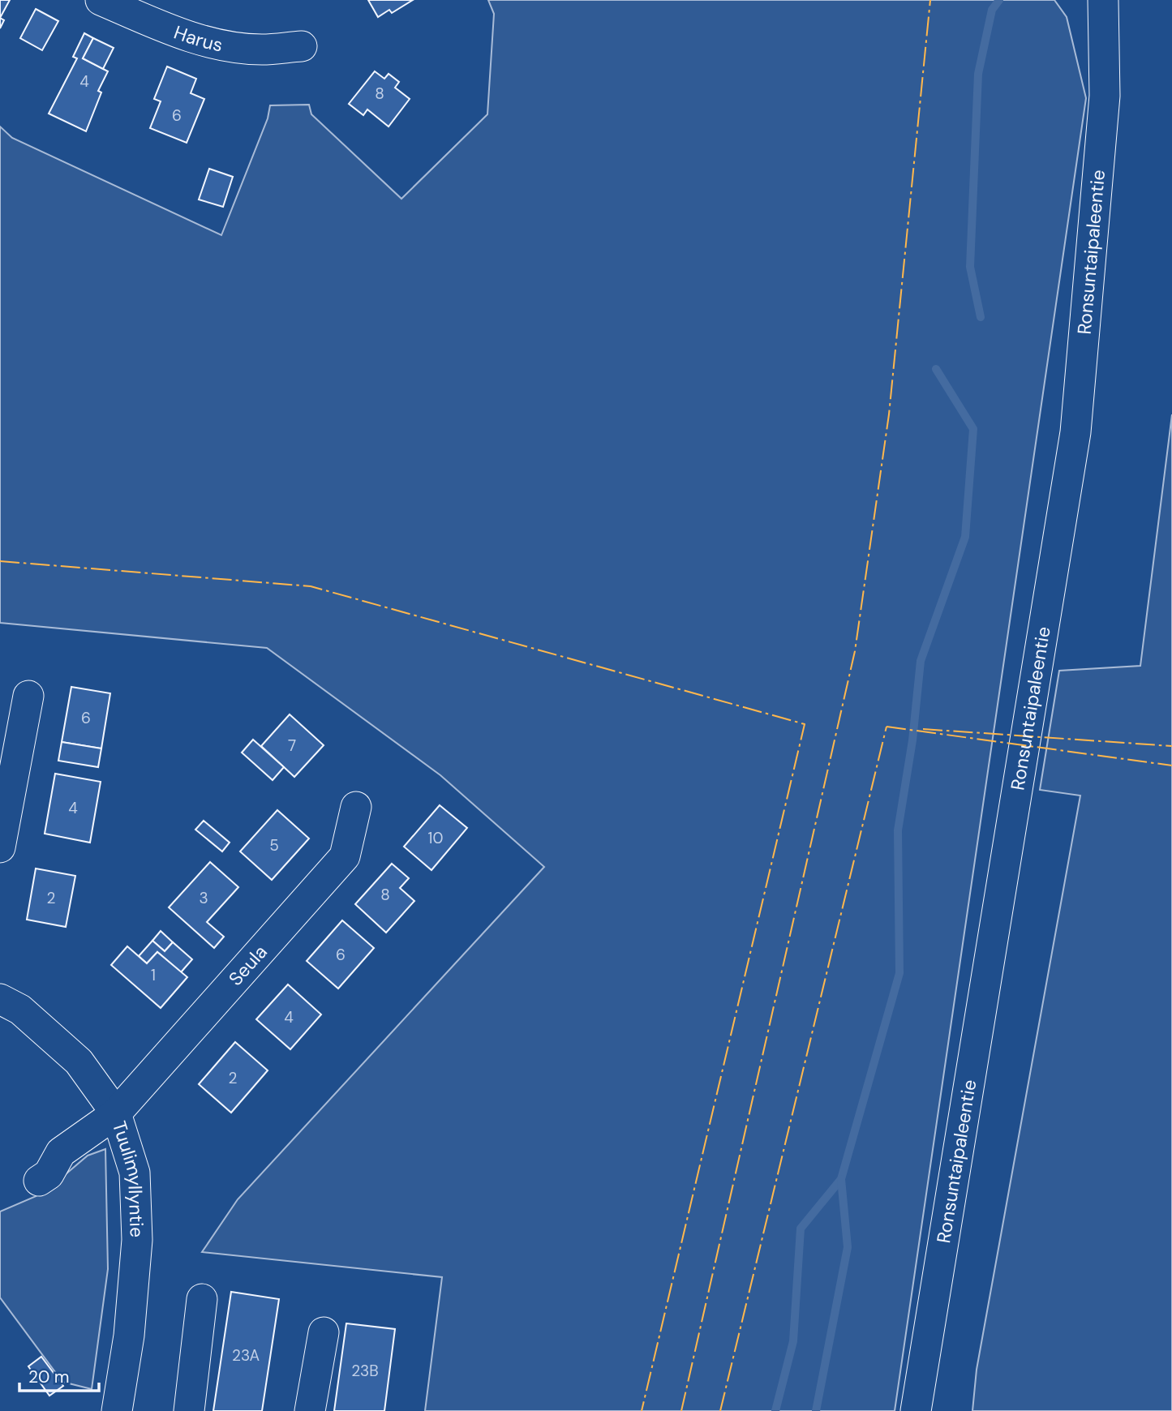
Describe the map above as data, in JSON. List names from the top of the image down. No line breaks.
{"streets":{"street":["Harus","Ronsuntaipaleentie","Seula","Tuulimyllyntie"]},"crossings":[["Seula","Tuulimyllyntie"]],"house_numbers":["4","8","6","6","7","4","10","5","8","2","3","6","1","4","2","23A","23B"],"scale_bar":"20 m"}
